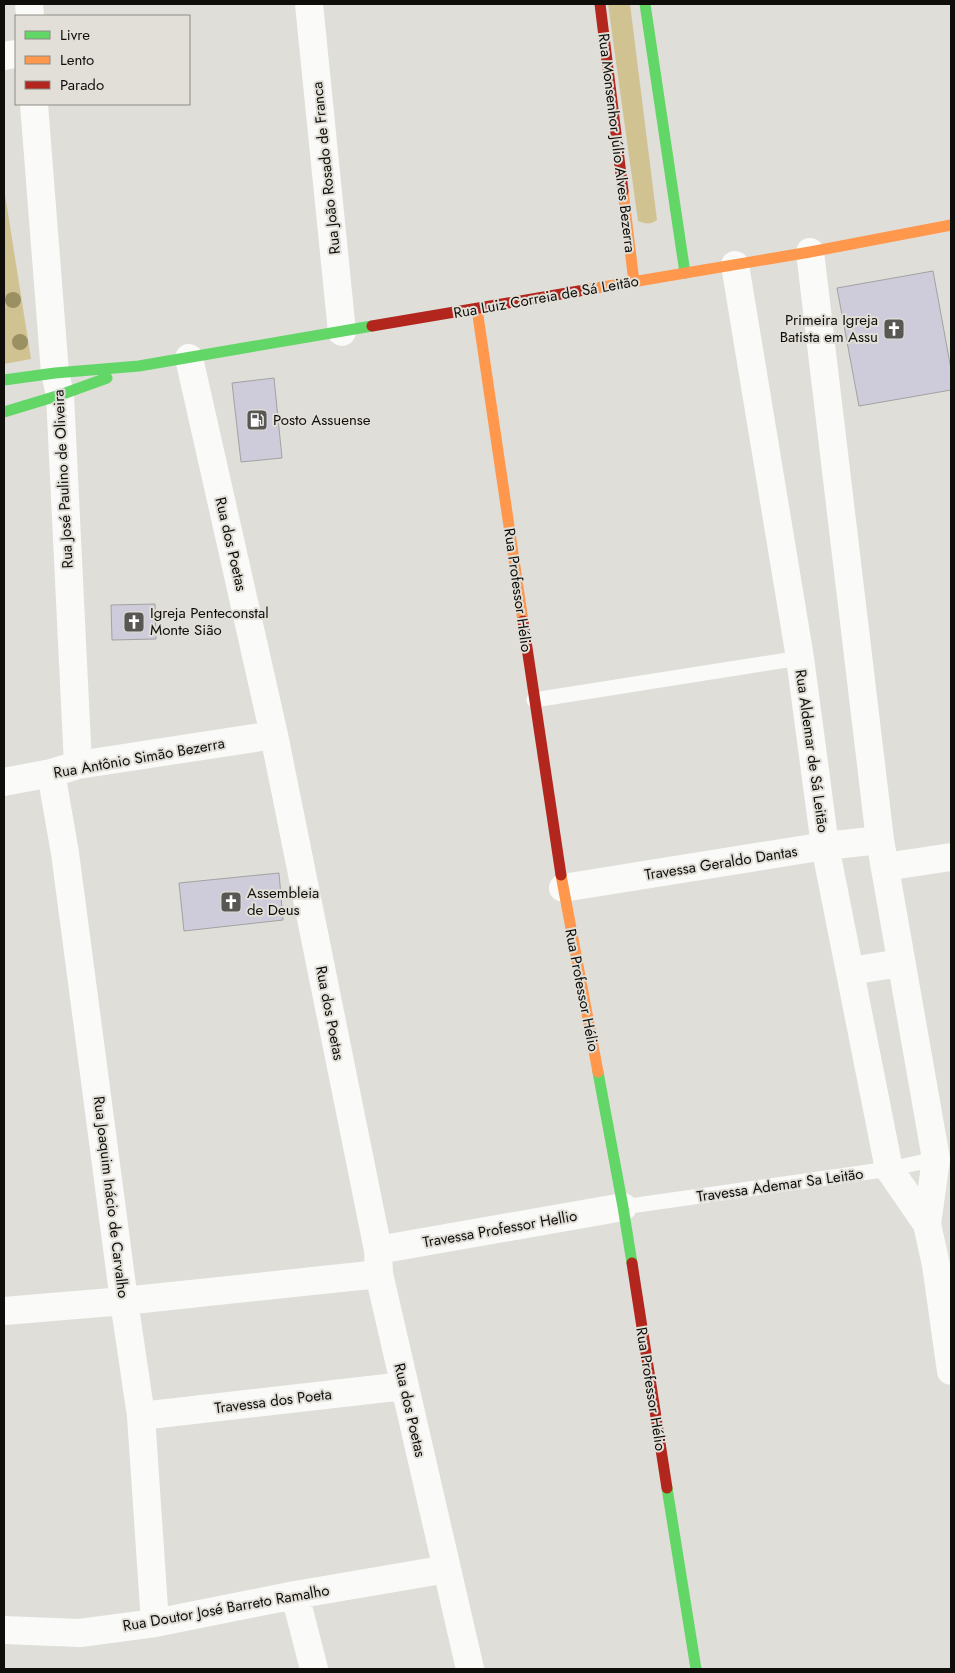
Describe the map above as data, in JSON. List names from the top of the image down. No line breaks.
{"streets":{"street":["Rua Monsenhor Júlio Alves Bezerra","Rua João Rosado de Franca","Rua Luiz Correia de Sá Leitão","Rua José Paulino de Oliveira","Rua dos Poetas","Rua Professor Hélio","Rua Aldemar de Sá Leitão","Rua Antônio Simão Bezerra","Travessa Geraldo Dantas","Rua Joaquim Inácio de Carvalho","Travessa Professor Hellio","Travessa dos Poeta","Rua Doutor José Barreto Ramalho"],"lane":["Travessa Ademar Sa Leitão"]},"crossings":[["Rua Monsenhor Júlio Alves Bezerra","Rua Luiz Correia de Sá Leitão"],["Rua João Rosado de Franca","Rua Luiz Correia de Sá Leitão"],["Rua Luiz Correia de Sá Leitão","Rua José Paulino de Oliveira"],["Rua Luiz Correia de Sá Leitão","Rua dos Poetas"],["Rua Luiz Correia de Sá Leitão","Rua Professor Hélio"],["Rua Luiz Correia de Sá Leitão","Rua Aldemar de Sá Leitão"],["Rua José Paulino de Oliveira","Rua Antônio Simão Bezerra"],["Rua dos Poetas","Rua Antônio Simão Bezerra"],["Rua dos Poetas","Travessa Professor Hellio"],["Rua dos Poetas","Travessa dos Poeta"],["Rua dos Poetas","Rua Doutor José Barreto Ramalho"],["Rua Professor Hélio","Travessa Geraldo Dantas"],["Rua Professor Hélio","Travessa Ademar Sa Leitão"],["Rua Professor Hélio","Travessa Professor Hellio"],["Rua Aldemar de Sá Leitão","Travessa Geraldo Dantas"],["Rua Aldemar de Sá Leitão","Travessa Ademar Sa Leitão"],["Rua Antônio Simão Bezerra","Rua Joaquim Inácio de Carvalho"],["Travessa Ademar Sa Leitão","Travessa Professor Hellio"],["Rua Joaquim Inácio de Carvalho","Travessa Professor Hellio"],["Rua Joaquim Inácio de Carvalho","Travessa dos Poeta"],["Rua Joaquim Inácio de Carvalho","Rua Doutor José Barreto Ramalho"]],"places":{"church":["Primeira Igreja Batista em Assu","Igreja Penteconstal Monte Sião","Assembleia de Deus"],"fuel station":["Posto Assuense"]},"legend":["Livre","Lento","Parado"]}
